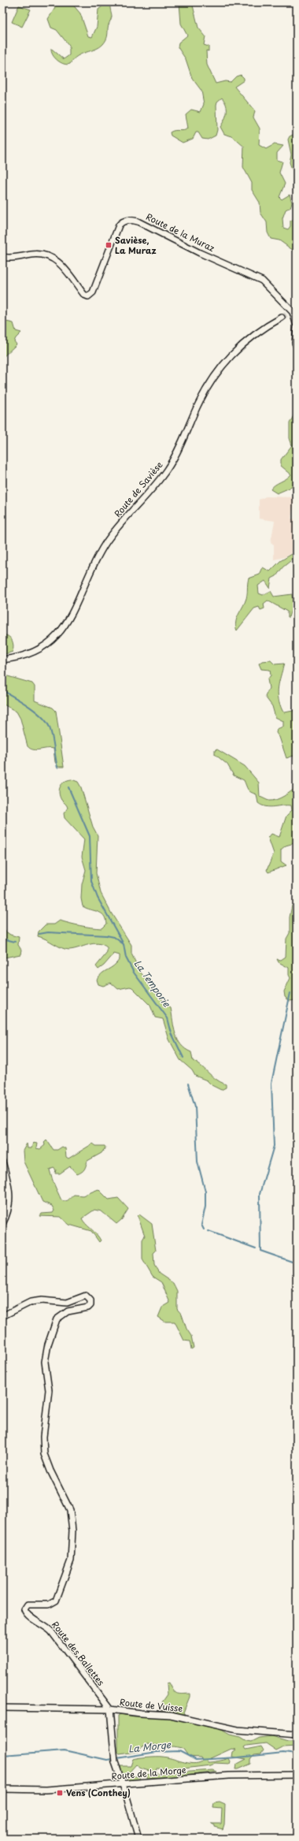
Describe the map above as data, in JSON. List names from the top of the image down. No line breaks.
{"streets":{"street":["Route de la Muraz","Route de Savièse","Route des Ballettes","Route de Vuisse","Route de la Morge"]},"crossings":[["Route des Ballettes","Route de Vuisse"]],"water":["La Temporie","La Morge"],"places":{"transit":["Savièse, La Muraz","Vens (Conthey)"]}}
